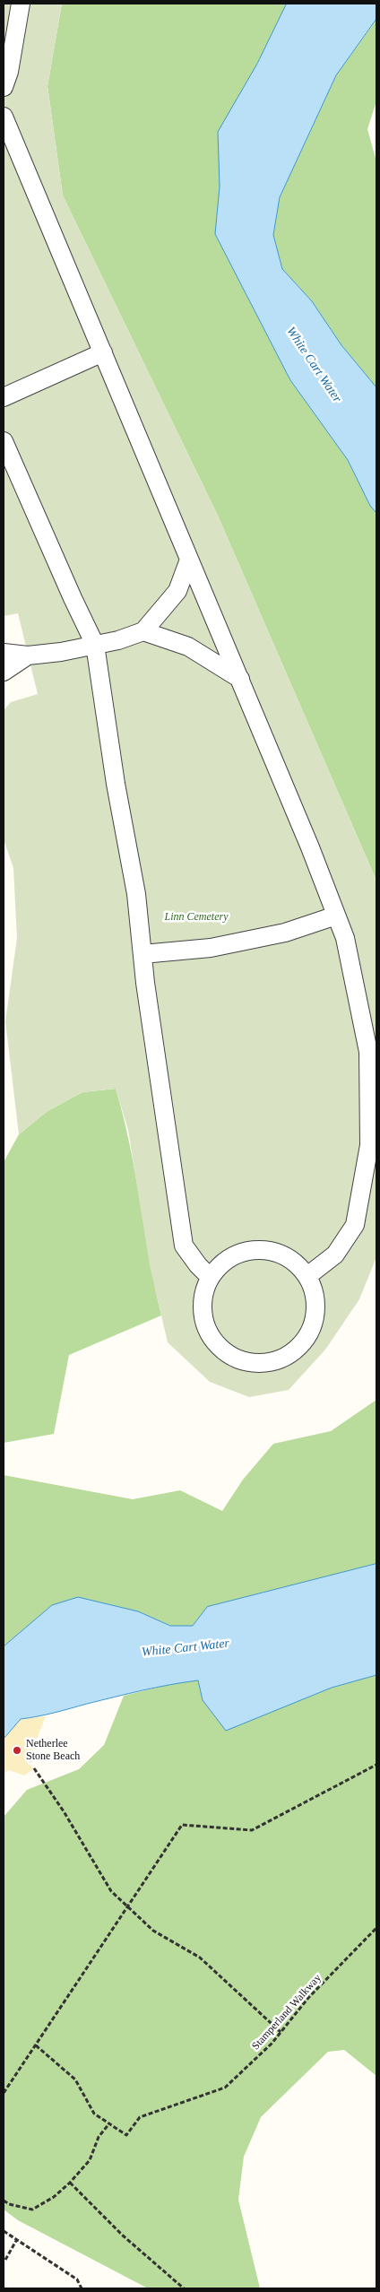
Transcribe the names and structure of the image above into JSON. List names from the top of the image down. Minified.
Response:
{"streets":{"path":["Stamperland Walkway"]},"water":["White Cart Water"],"parks":["Linn Cemetery"],"places":["Netherlee Stone Beach"]}
